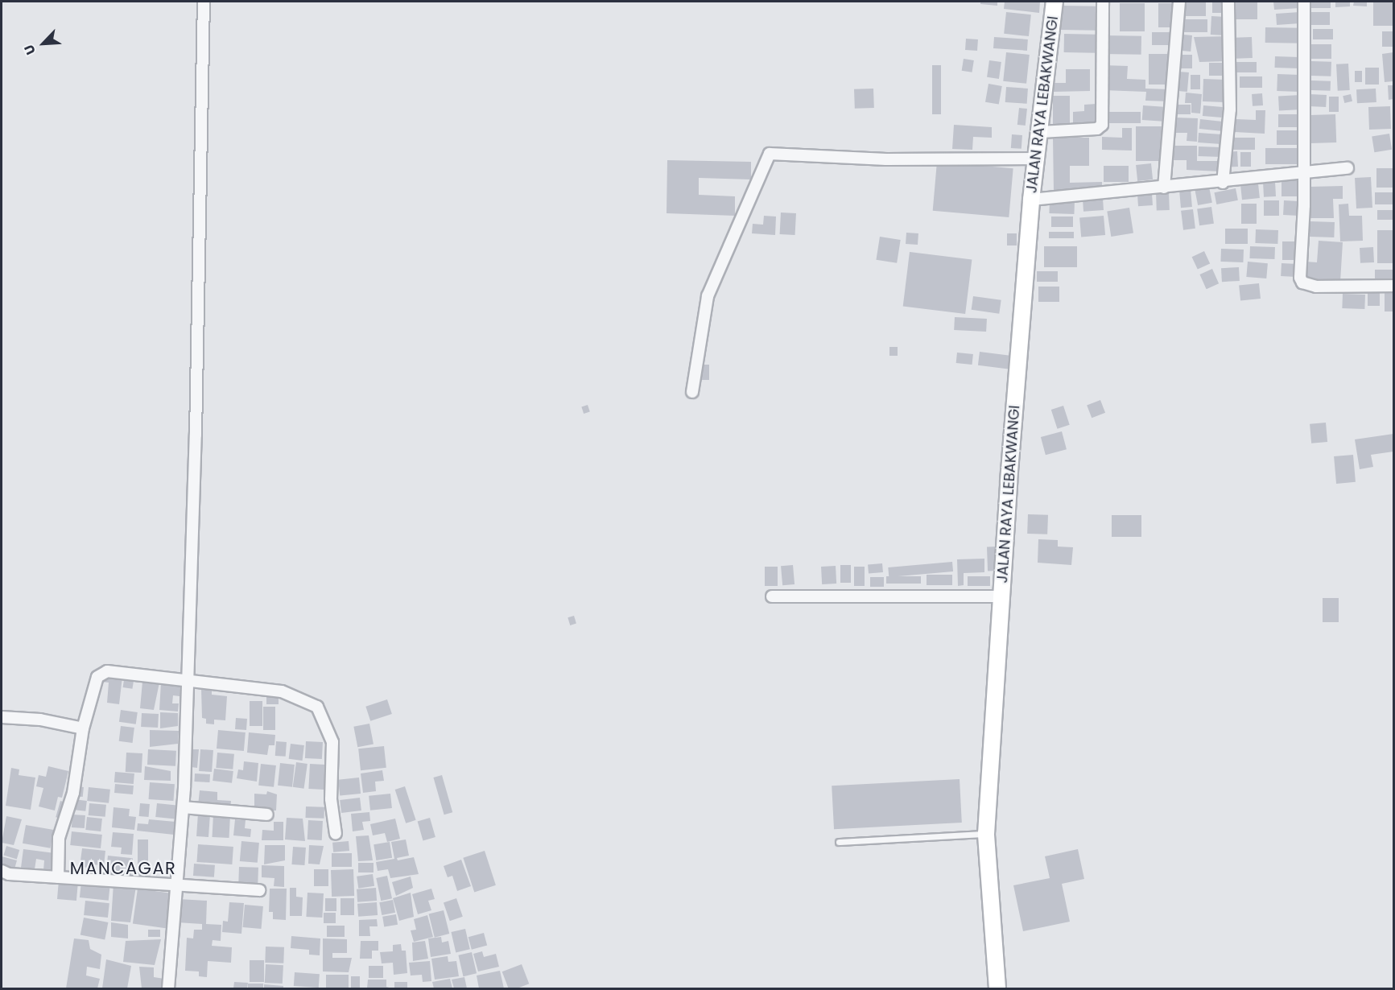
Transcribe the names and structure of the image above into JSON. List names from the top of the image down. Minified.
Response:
{"streets":{"main road":["JALAN RAYA LEBAKWANGI"]},"districts":["MANCAGAR"],"north":"bottom left"}
